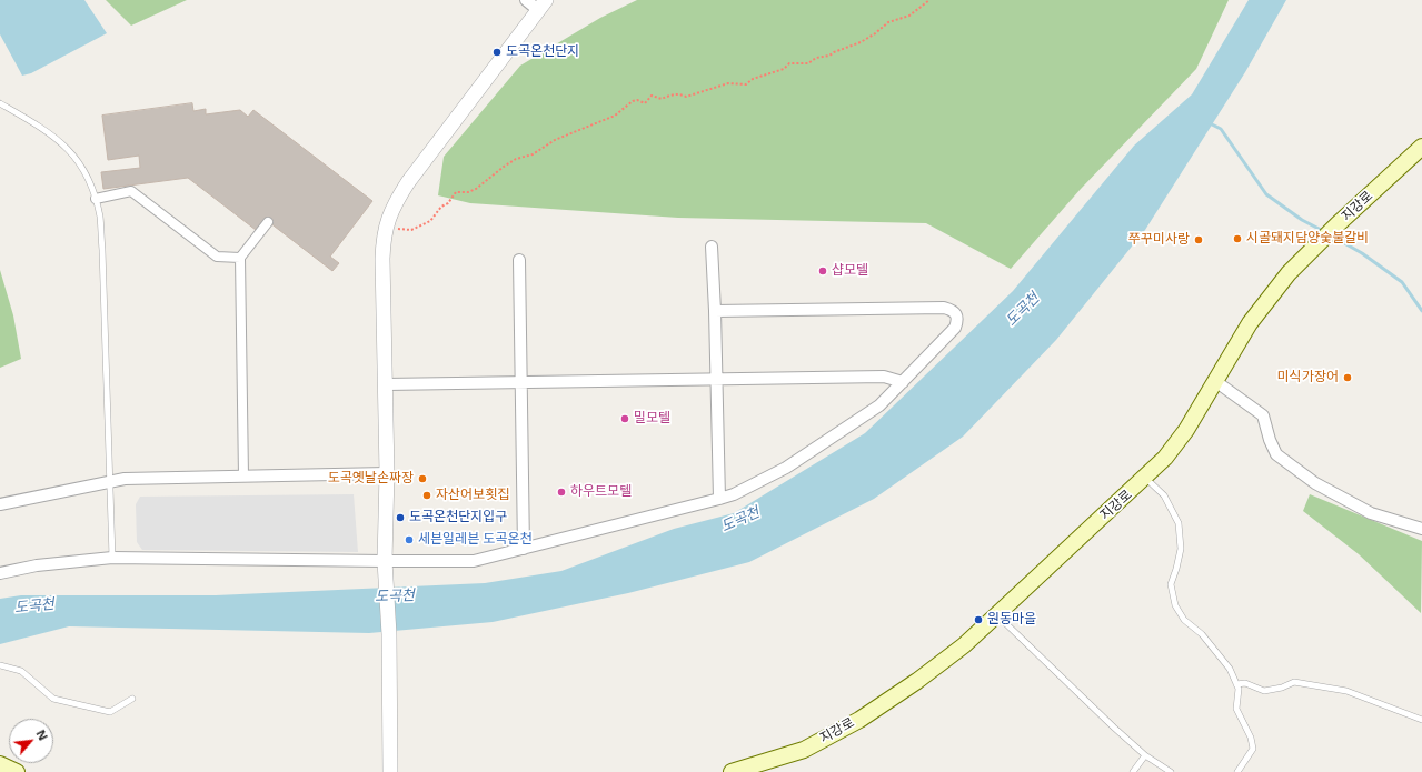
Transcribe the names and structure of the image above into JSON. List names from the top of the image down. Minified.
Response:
{"streets":{"main road":["지강로"]},"water":["도곡천"],"places":["도곡온천단지","시골돼지담양숯불갈비","쭈꾸미사랑","샵모텔","미식가장어","밀모텔","도곡옛날손짜장","하우트모텔","자산어보횟집","도곡온천단지입구","세븐일레븐 도곡온천","원동마을"],"north":"top right"}
